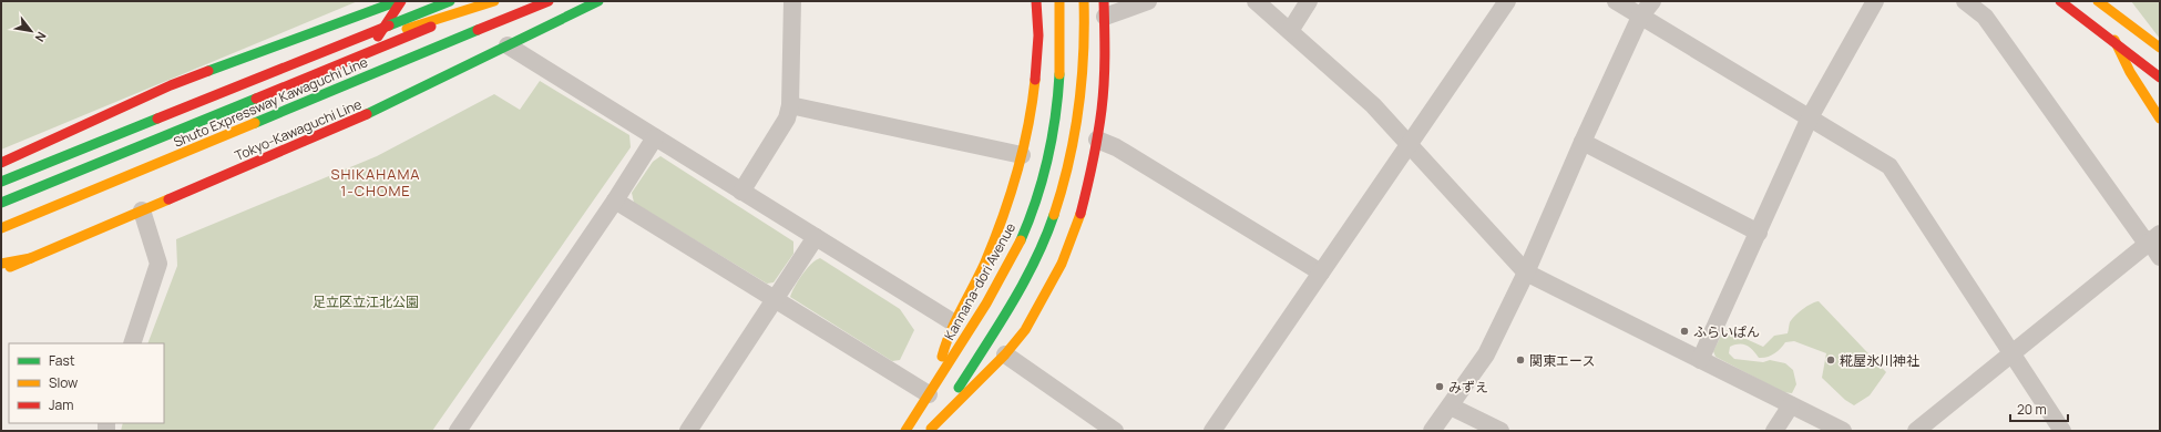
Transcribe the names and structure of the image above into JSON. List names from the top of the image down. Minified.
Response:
{"streets":{"main road":["Shuto Expressway Kawaguchi Line","Tokyo-Kawaguchi Line","Kannana-dori Avenue"]},"districts":["SHIKAHAMA 1-CHOME"],"parks":["足立区立江北公園"],"places":["ふらいぱん","関東エース","糀屋氷川神社","みずえ"],"legend":["Fast","Slow","Jam"],"scale_bar":"20 m","north":"bottom right"}
